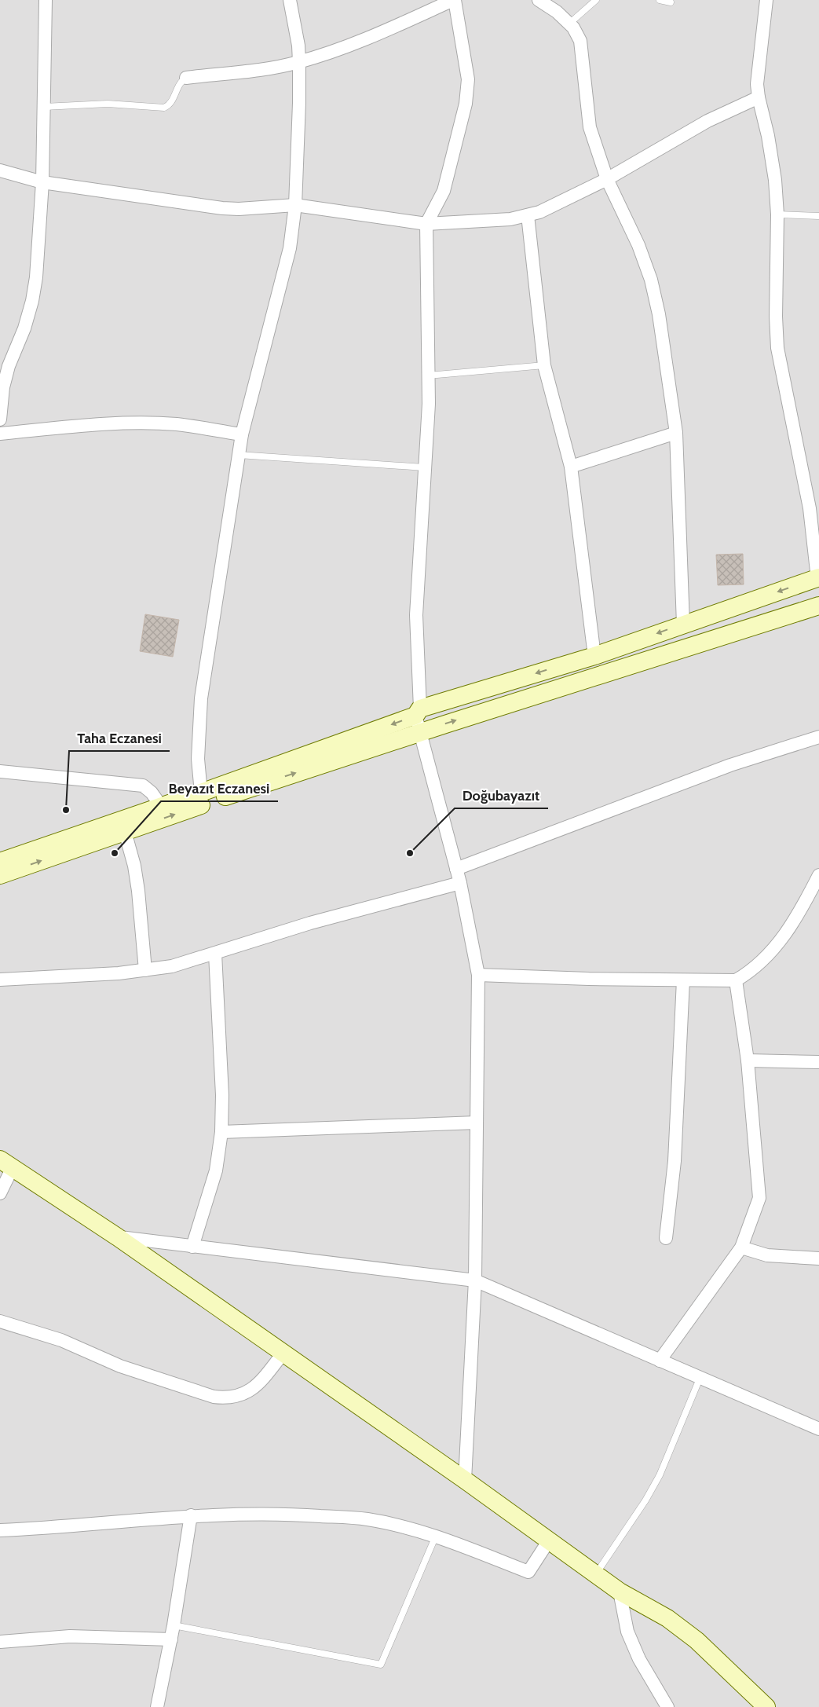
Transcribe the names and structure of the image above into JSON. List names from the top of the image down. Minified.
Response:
{"places":["Taha Eczanesi","Beyazıt Eczanesi","Doğubayazıt"]}
